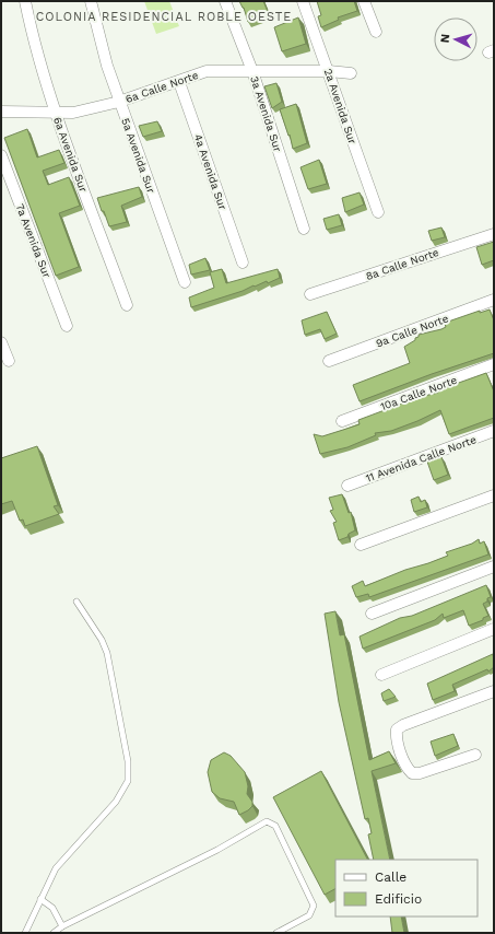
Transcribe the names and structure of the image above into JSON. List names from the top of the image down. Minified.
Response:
{"streets":{"street":["6a Calle Norte","2a Avenida Sur","3a Avenida Sur","6a Avenida Sur","5a Avenida Sur","4a Avenida Sur","7a Avenida Sur","8a Calle Norte","9a Calle Norte","10a Calle Norte","11 Avenida Calle Norte"]},"crossings":[["6a Calle Norte","2a Avenida Sur"],["6a Calle Norte","3a Avenida Sur"],["6a Calle Norte","6a Avenida Sur"],["6a Calle Norte","5a Avenida Sur"],["6a Calle Norte","4a Avenida Sur"]],"districts":["COLONIA RESIDENCIAL ROBLE OESTE"],"legend":["Calle","Edificio"],"north":"left"}
